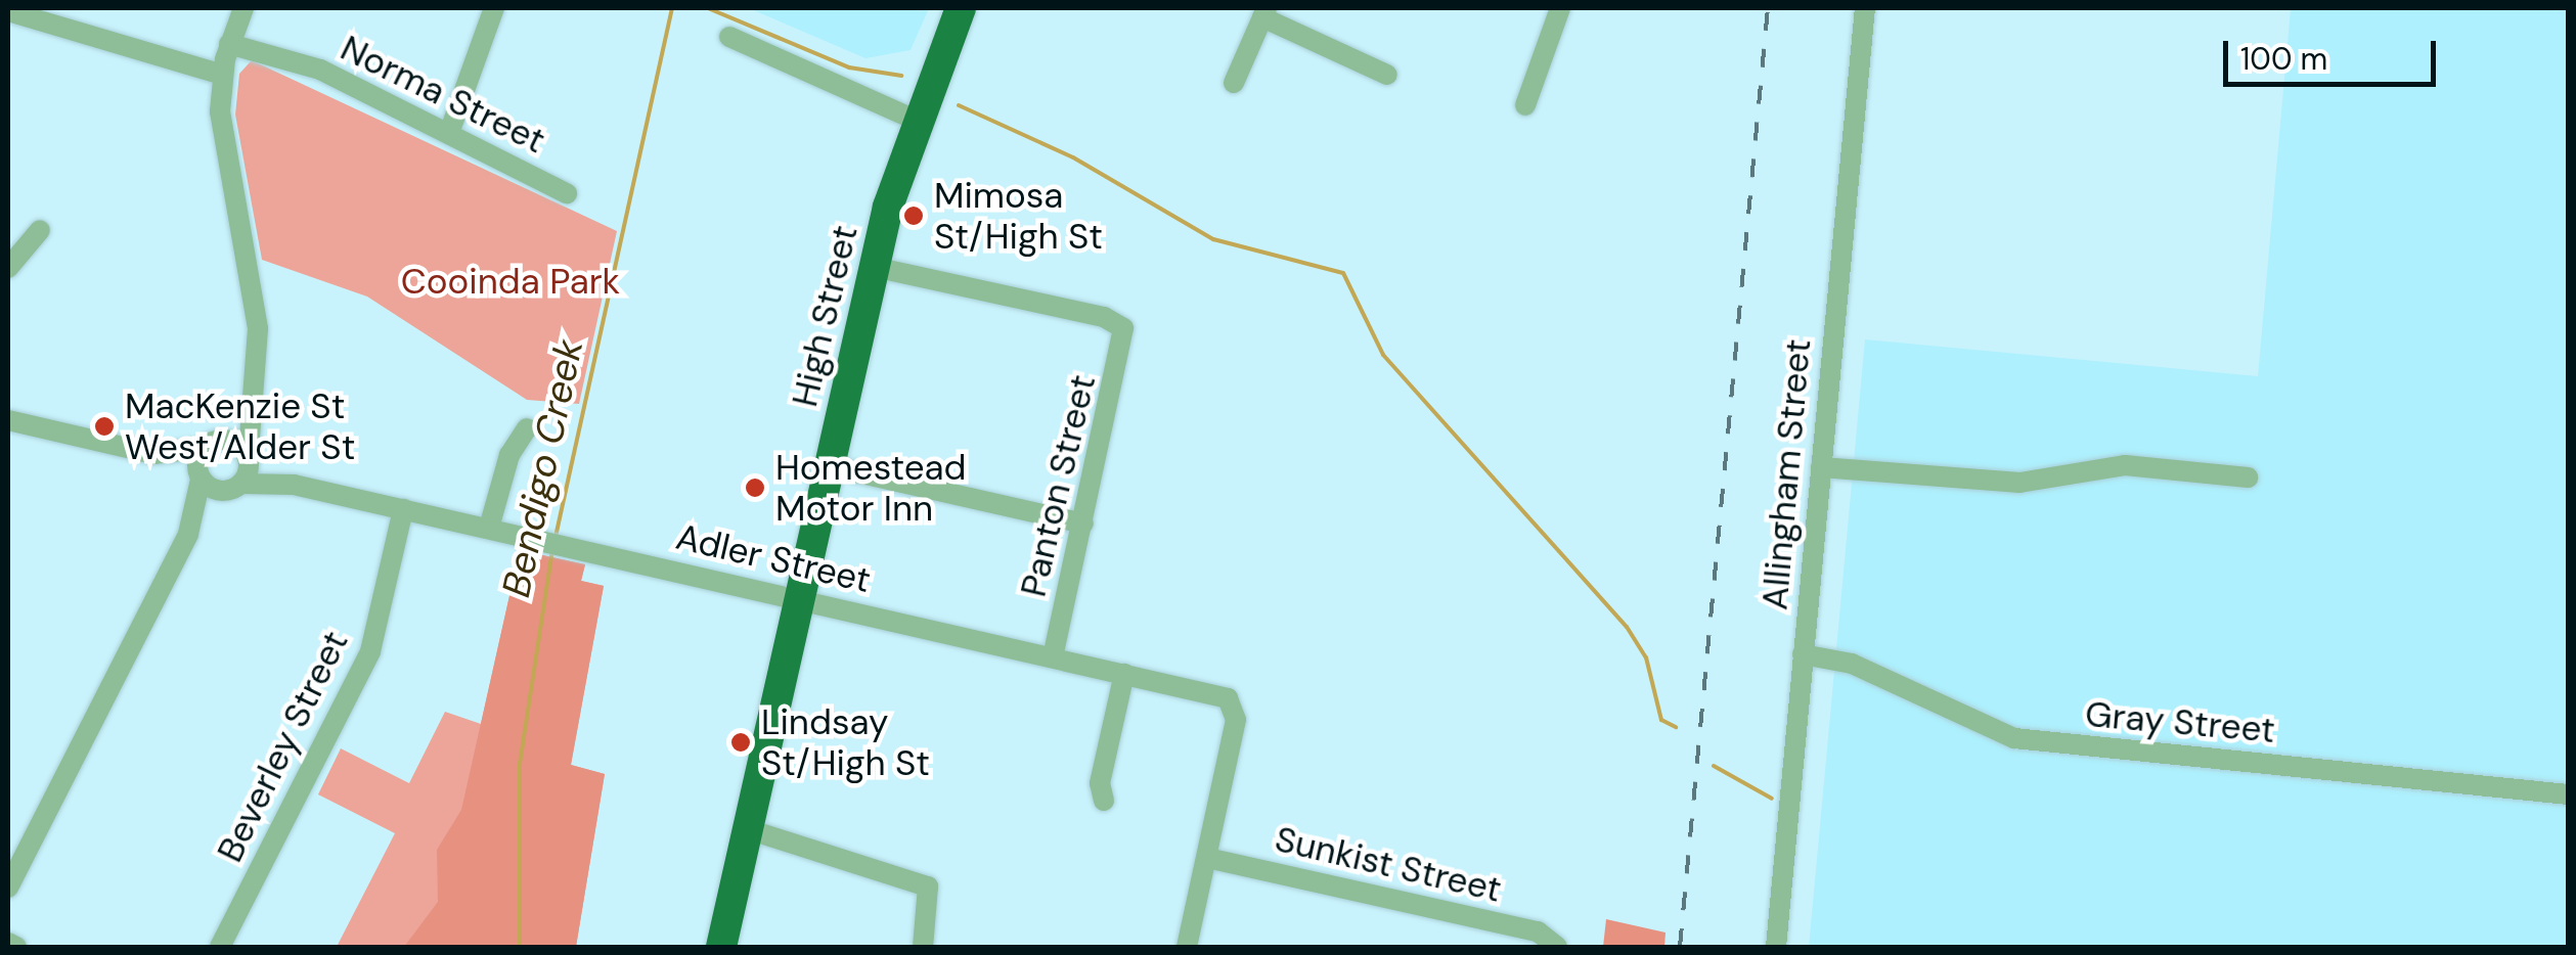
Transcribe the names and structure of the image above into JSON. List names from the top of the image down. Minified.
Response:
{"streets":{"highway":["High Street"],"street":["Norma Street","Allingham Street","Panton Street","Adler Street","Gray Street","Beverley Street","Sunkist Street"]},"crossings":[["High Street","Panton Street"],["High Street","Adler Street"],["Allingham Street","Gray Street"],["Panton Street","Adler Street"],["Adler Street","Beverley Street"],["Adler Street","Sunkist Street"]],"water":["Bendigo Creek"],"parks":["Cooinda Park"],"places":["Mimosa St/High St","MacKenzie St West/Alder St","Homestead Motor Inn","Lindsay St/High St"],"scale_bar":"100 m"}
